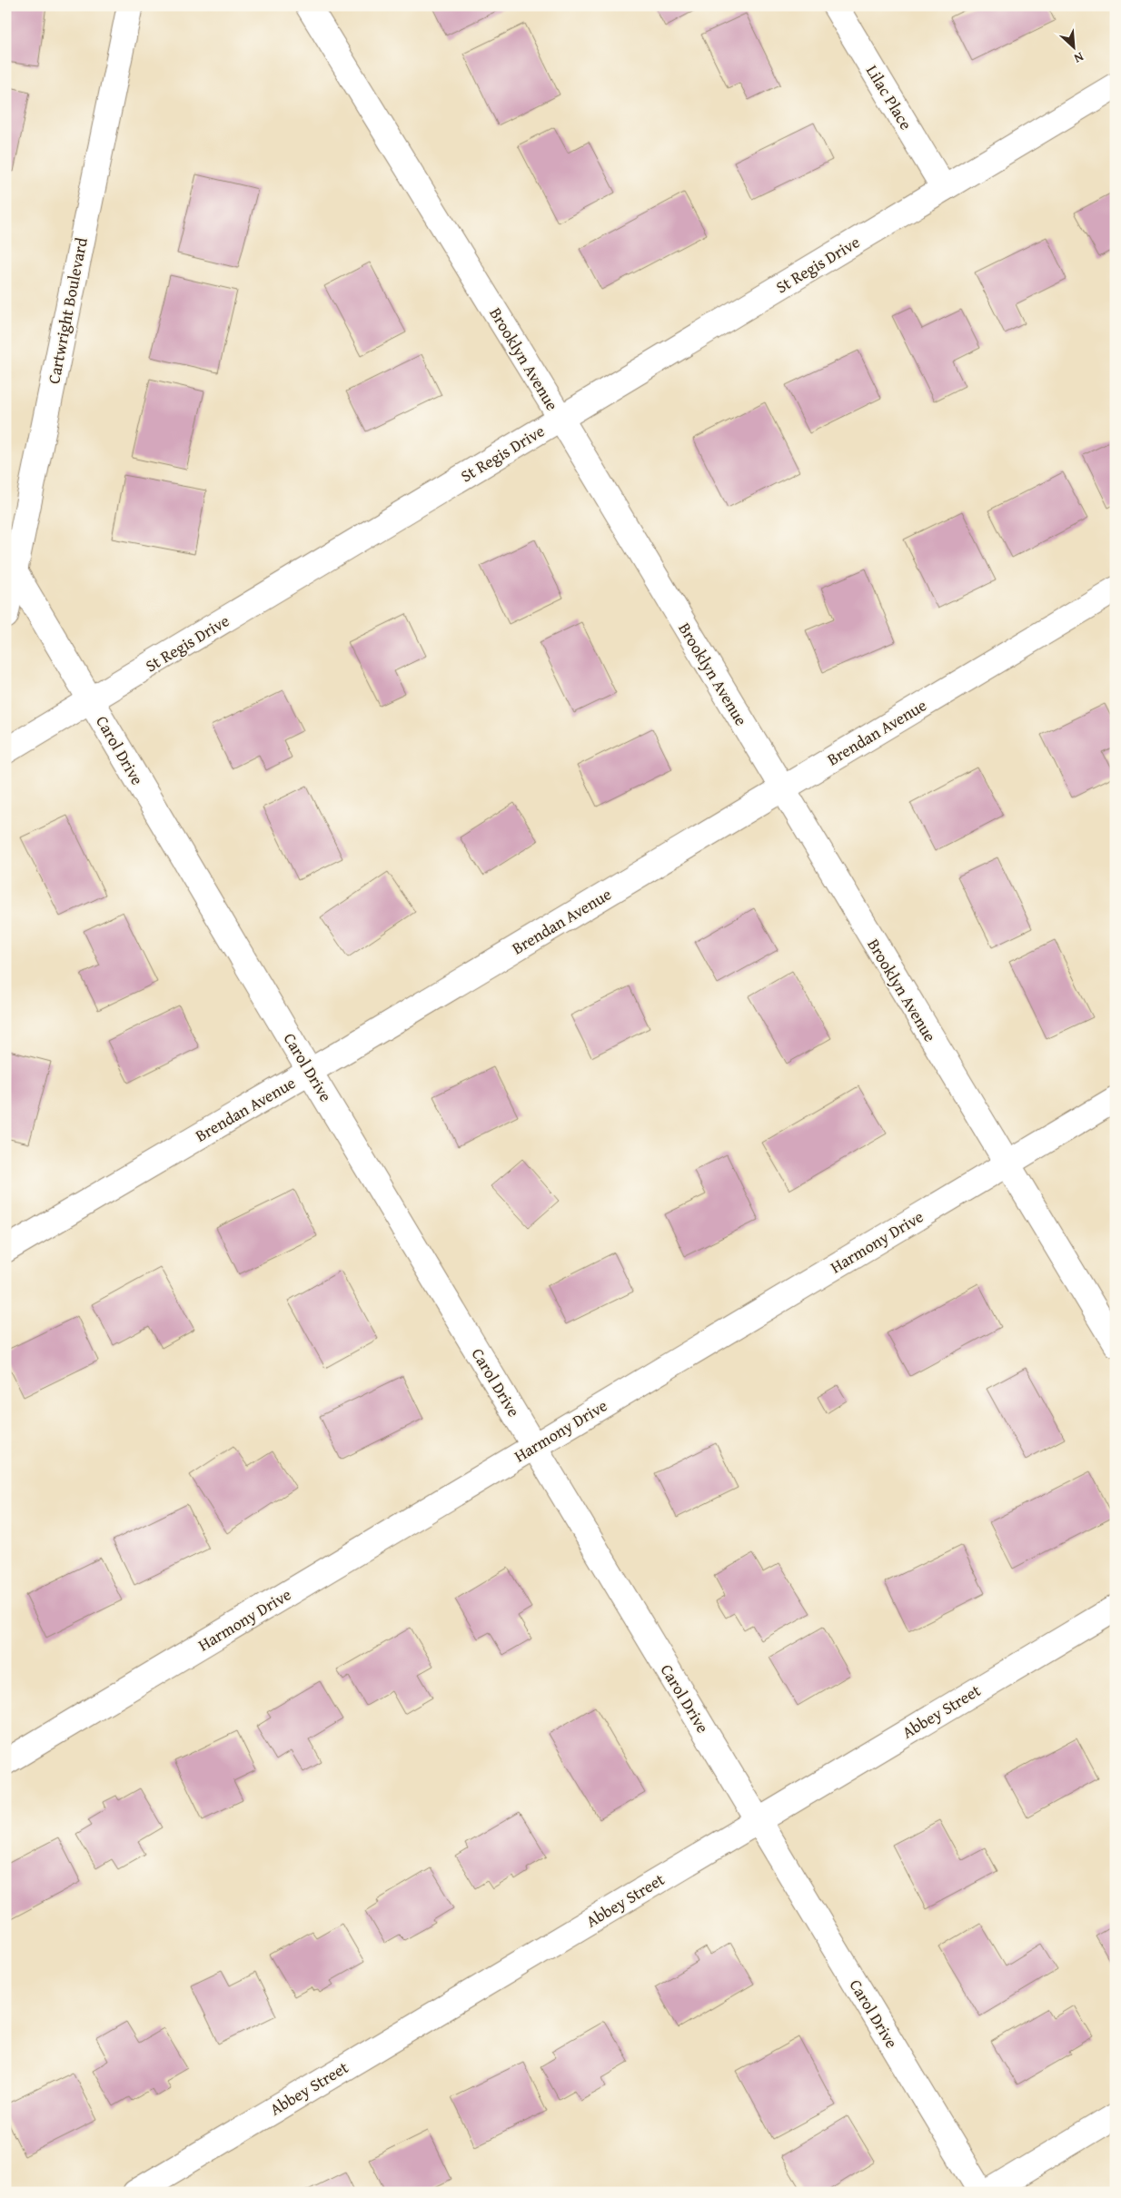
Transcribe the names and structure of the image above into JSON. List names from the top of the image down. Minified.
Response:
{"streets":{"street":["Lilac Place","St Regis Drive","Cartwright Boulevard","Brooklyn Avenue","Brendan Avenue","Carol Drive","Harmony Drive","Abbey Street"]},"crossings":[["Lilac Place","St Regis Drive"],["St Regis Drive","Brooklyn Avenue"],["St Regis Drive","Carol Drive"],["Cartwright Boulevard","Carol Drive"],["Brooklyn Avenue","Brendan Avenue"],["Brooklyn Avenue","Harmony Drive"],["Brendan Avenue","Carol Drive"],["Carol Drive","Harmony Drive"],["Carol Drive","Abbey Street"]],"north":"bottom right"}
